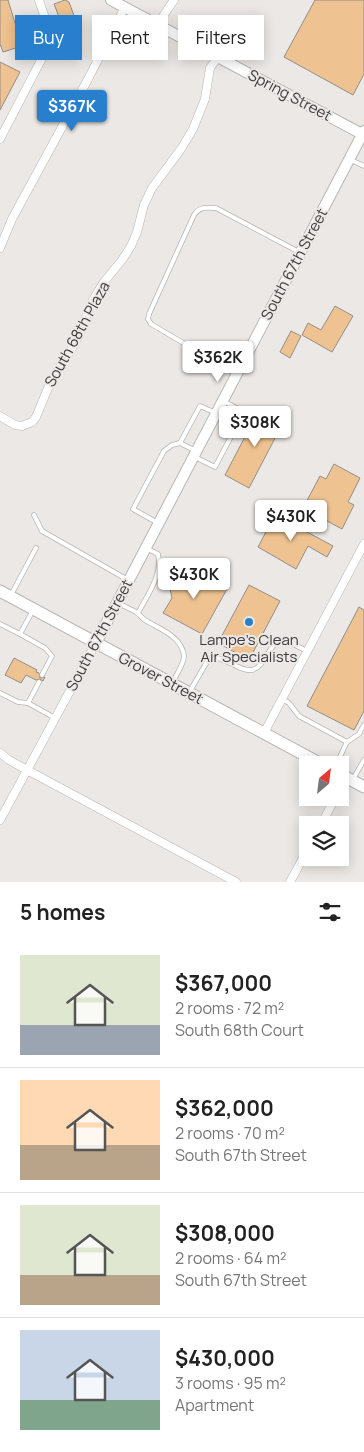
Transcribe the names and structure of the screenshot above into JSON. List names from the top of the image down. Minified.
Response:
{"streets":{"main road":["Grover Street"],"street":["Spring Street","South 67th Street","South 68th Plaza"]},"crossings":[["Spring Street","South 67th Street"],["South 67th Street","Grover Street"]],"places":["Lampe's Clean Air Specialists"],"north":"top right","page":{"chip":["Buy","Rent","Filters"],"price":["$367K","$362K","$308K","$430K","$430K"],"heading":"5 homes","list":[{"name":"$367,000","note":"2 rooms · 72 m² · South 68th Court"},{"name":"$362,000","note":"2 rooms · 70 m² · South 67th Street"},{"name":"$308,000","note":"2 rooms · 64 m² · South 67th Street"},{"name":"$430,000","note":"3 rooms · 95 m² · Apartment"}]}}
